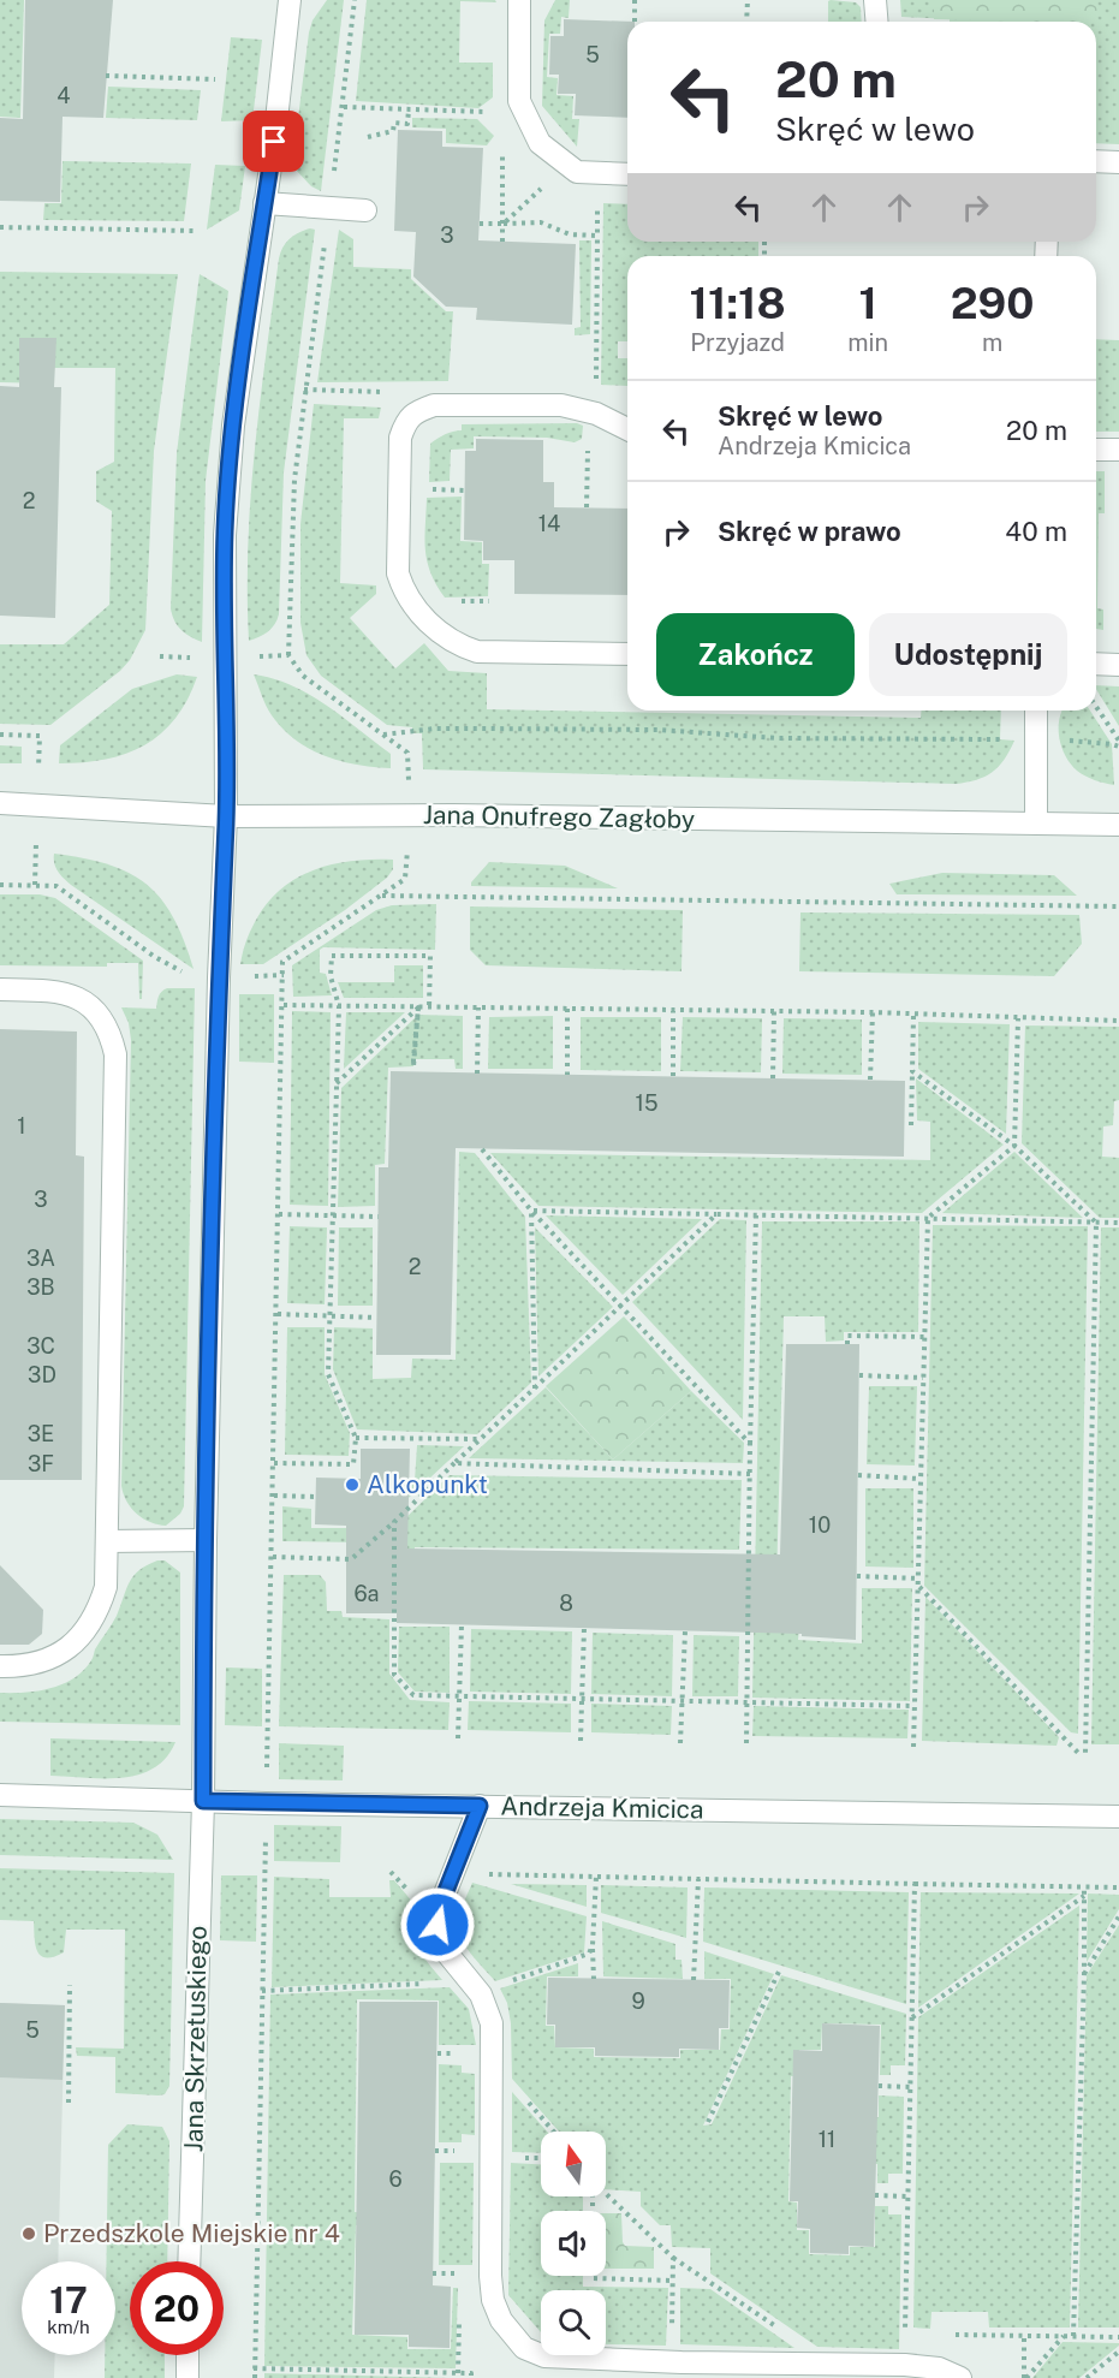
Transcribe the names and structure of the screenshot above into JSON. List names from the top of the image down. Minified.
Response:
{"streets":{"street":["Jana Onufrego Zagłoby","Andrzeja Kmicica","Jana Skrzetuskiego"]},"crossings":[["Jana Onufrego Zagłoby","Jana Skrzetuskiego"],["Andrzeja Kmicica","Jana Skrzetuskiego"]],"places":["Alkopunkt","Przedszkole Miejskie nr 4"],"house_numbers":["5","4","3","2","14","15","1","3","3A","2","3B","3C","3D","3E","3F","10","6a","8","9","5","11","6"],"north":"top","page":{"turn":["20 m","Skręć w lewo"],"eta":["11:18","Przyjazd","1","min","290","m"],"list":[{"name":"Skręć w lewo","note":"Andrzeja Kmicica","value":"20 m"},{"name":"Skręć w prawo","value":"40 m"}],"buttons":["Zakończ","Udostępnij"],"speed":"17 km/h","limit":"20"}}
